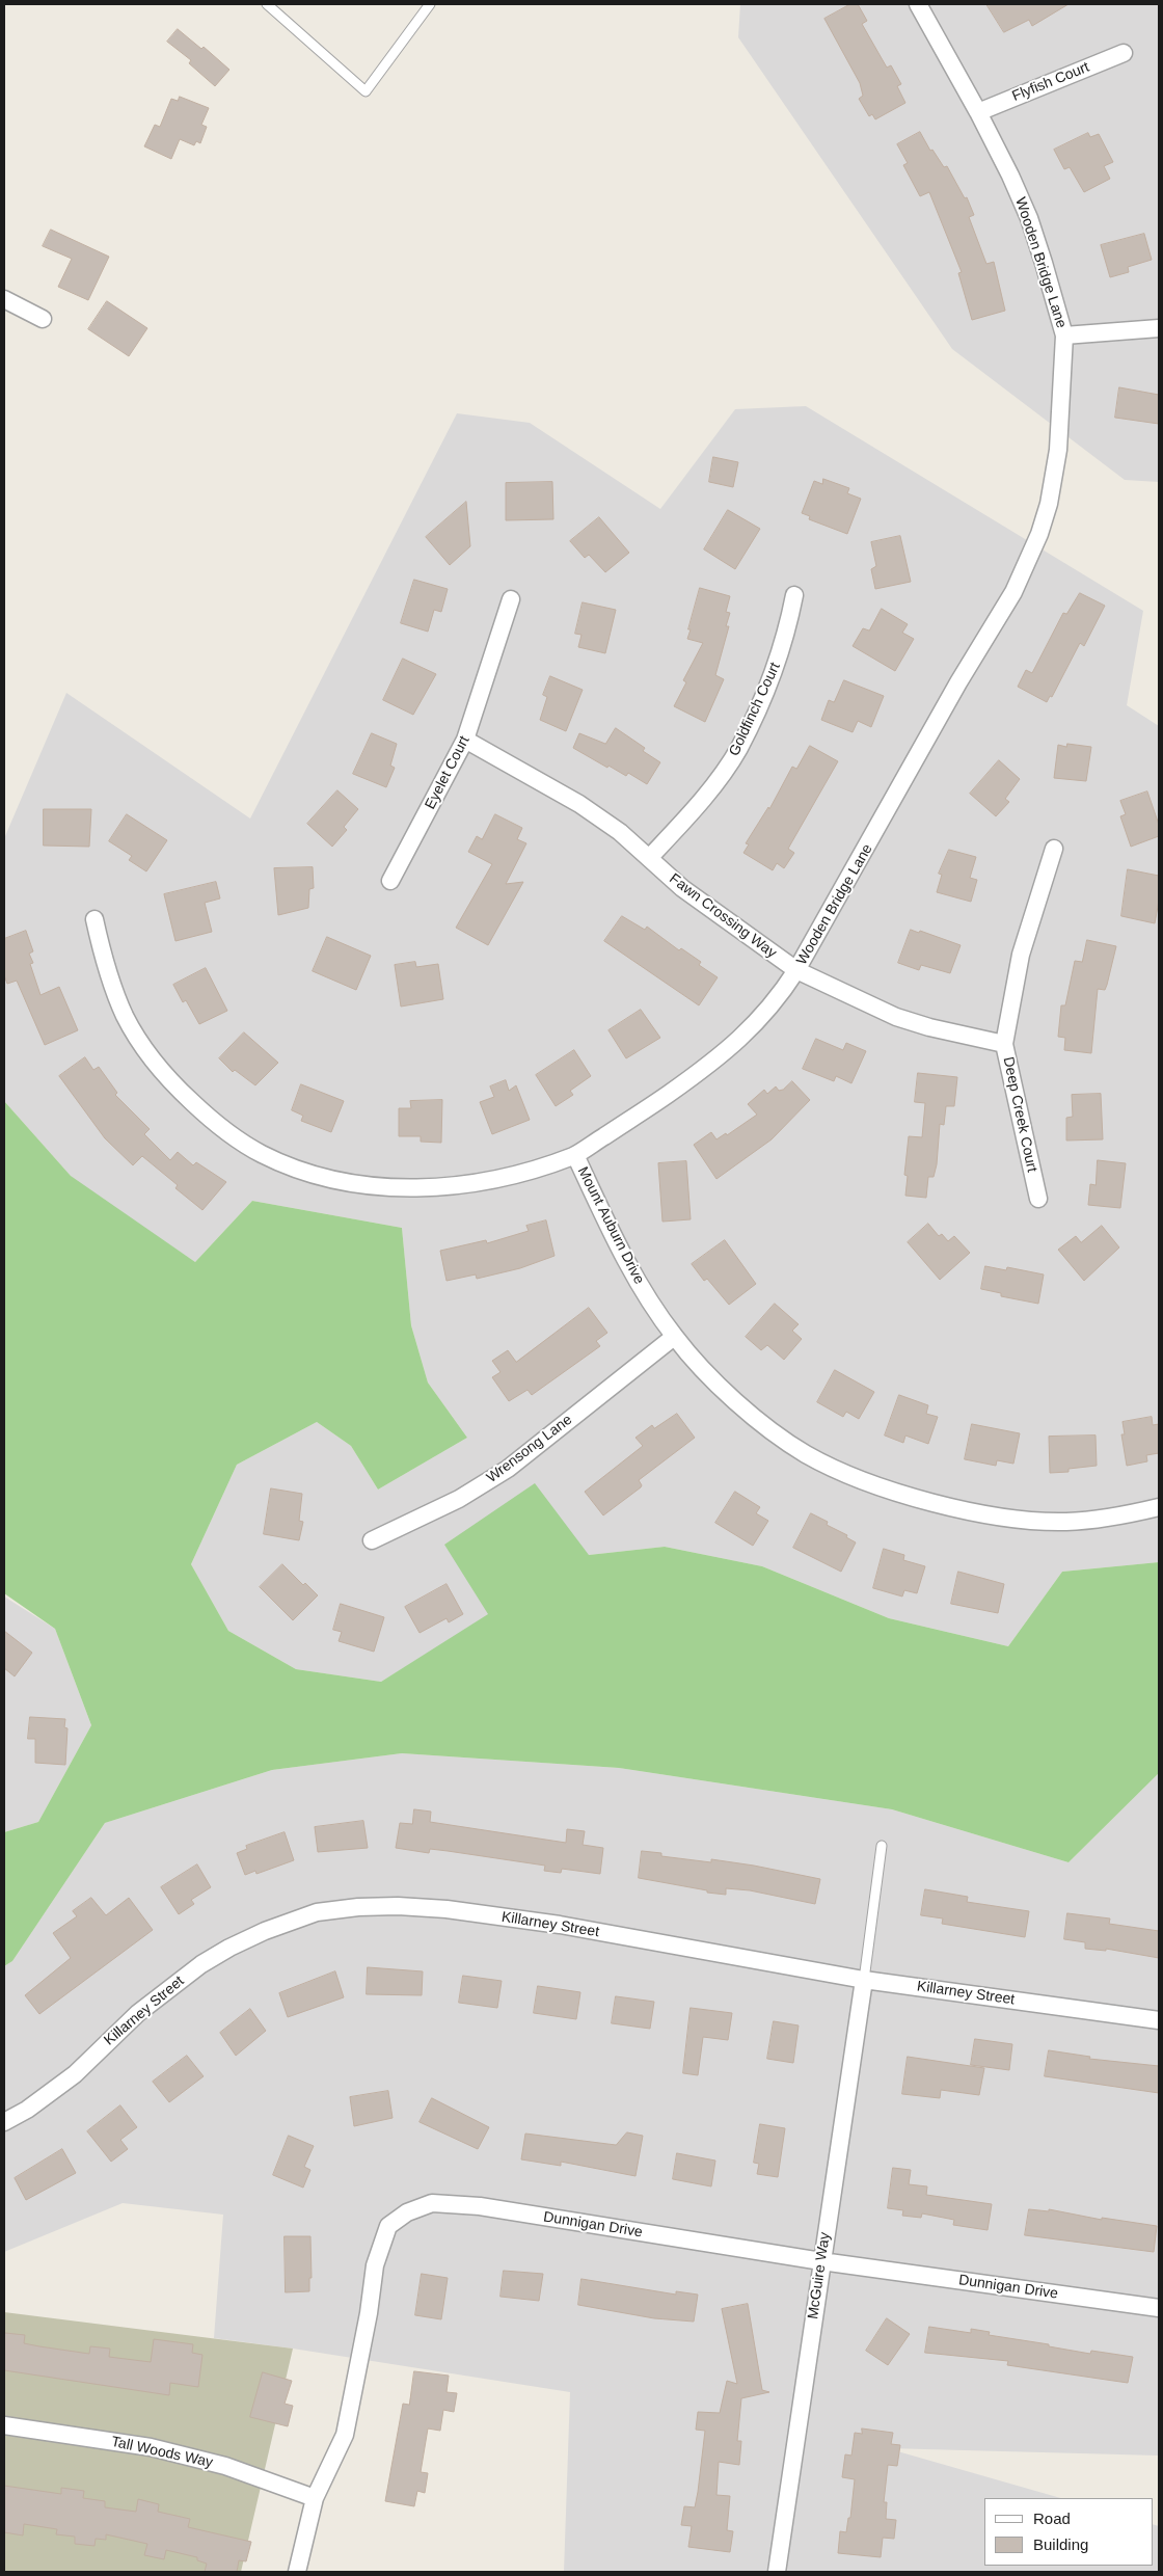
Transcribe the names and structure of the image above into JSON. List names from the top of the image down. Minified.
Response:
{"streets":{"street":["Flyfish Court","Wooden Bridge Lane","Goldfinch Court","Eyelet Court","Fawn Crossing Way","Deep Creek Court","Mount Auburn Drive","Wrensong Lane","Killarney Street","Dunnigan Drive","McGuire Way","Tall Woods Way"]},"crossings":[["Flyfish Court","Wooden Bridge Lane"],["Wooden Bridge Lane","Fawn Crossing Way"],["Wooden Bridge Lane","Mount Auburn Drive"],["Goldfinch Court","Fawn Crossing Way"],["Eyelet Court","Fawn Crossing Way"],["Fawn Crossing Way","Deep Creek Court"],["Mount Auburn Drive","Wrensong Lane"],["Killarney Street","McGuire Way"],["Dunnigan Drive","McGuire Way"],["Dunnigan Drive","Tall Woods Way"]],"legend":["Road","Building"]}
